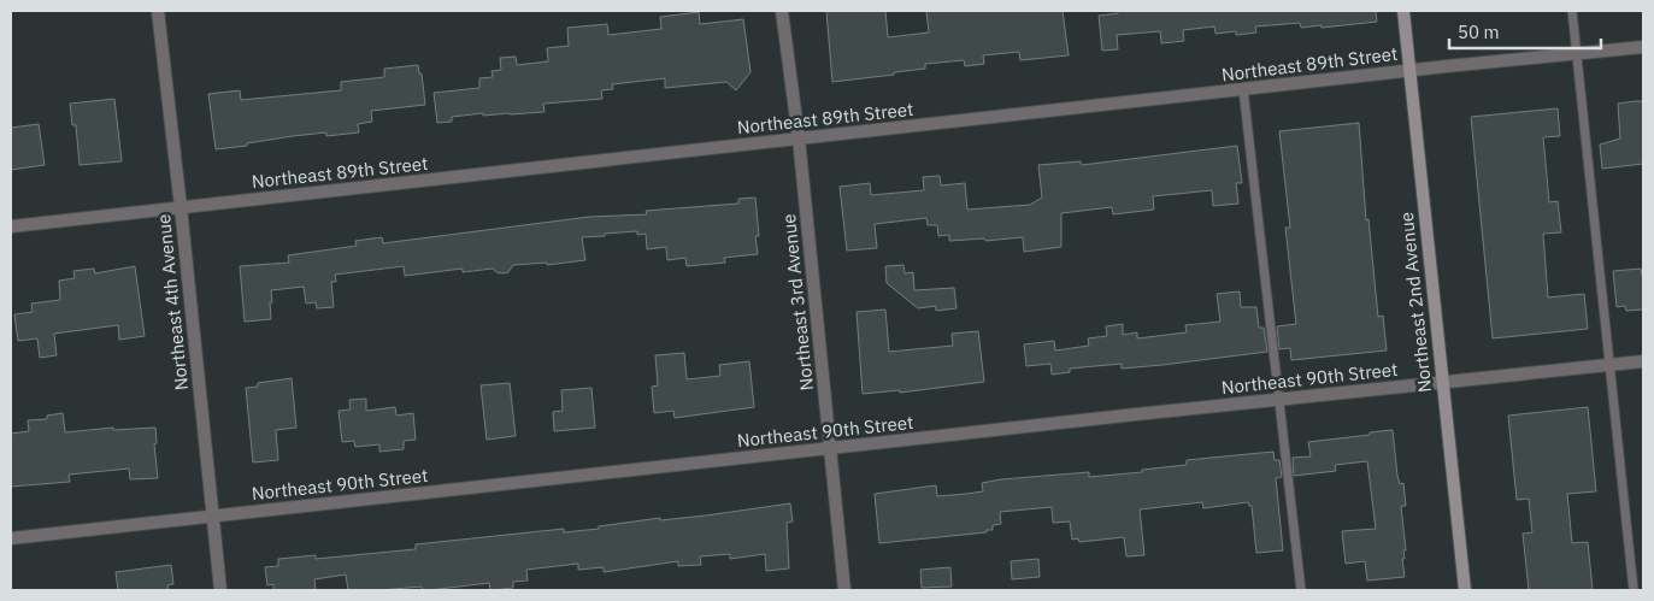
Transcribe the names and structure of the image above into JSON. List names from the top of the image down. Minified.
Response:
{"streets":{"main road":["Northeast 2nd Avenue"],"street":["Northeast 89th Street","Northeast 4th Avenue","Northeast 3rd Avenue","Northeast 90th Street"]},"crossings":[["Northeast 89th Street","Northeast 4th Avenue"],["Northeast 89th Street","Northeast 3rd Avenue"],["Northeast 89th Street","Northeast 2nd Avenue"],["Northeast 4th Avenue","Northeast 90th Street"],["Northeast 3rd Avenue","Northeast 90th Street"],["Northeast 2nd Avenue","Northeast 90th Street"]],"scale_bar":"50 m"}
